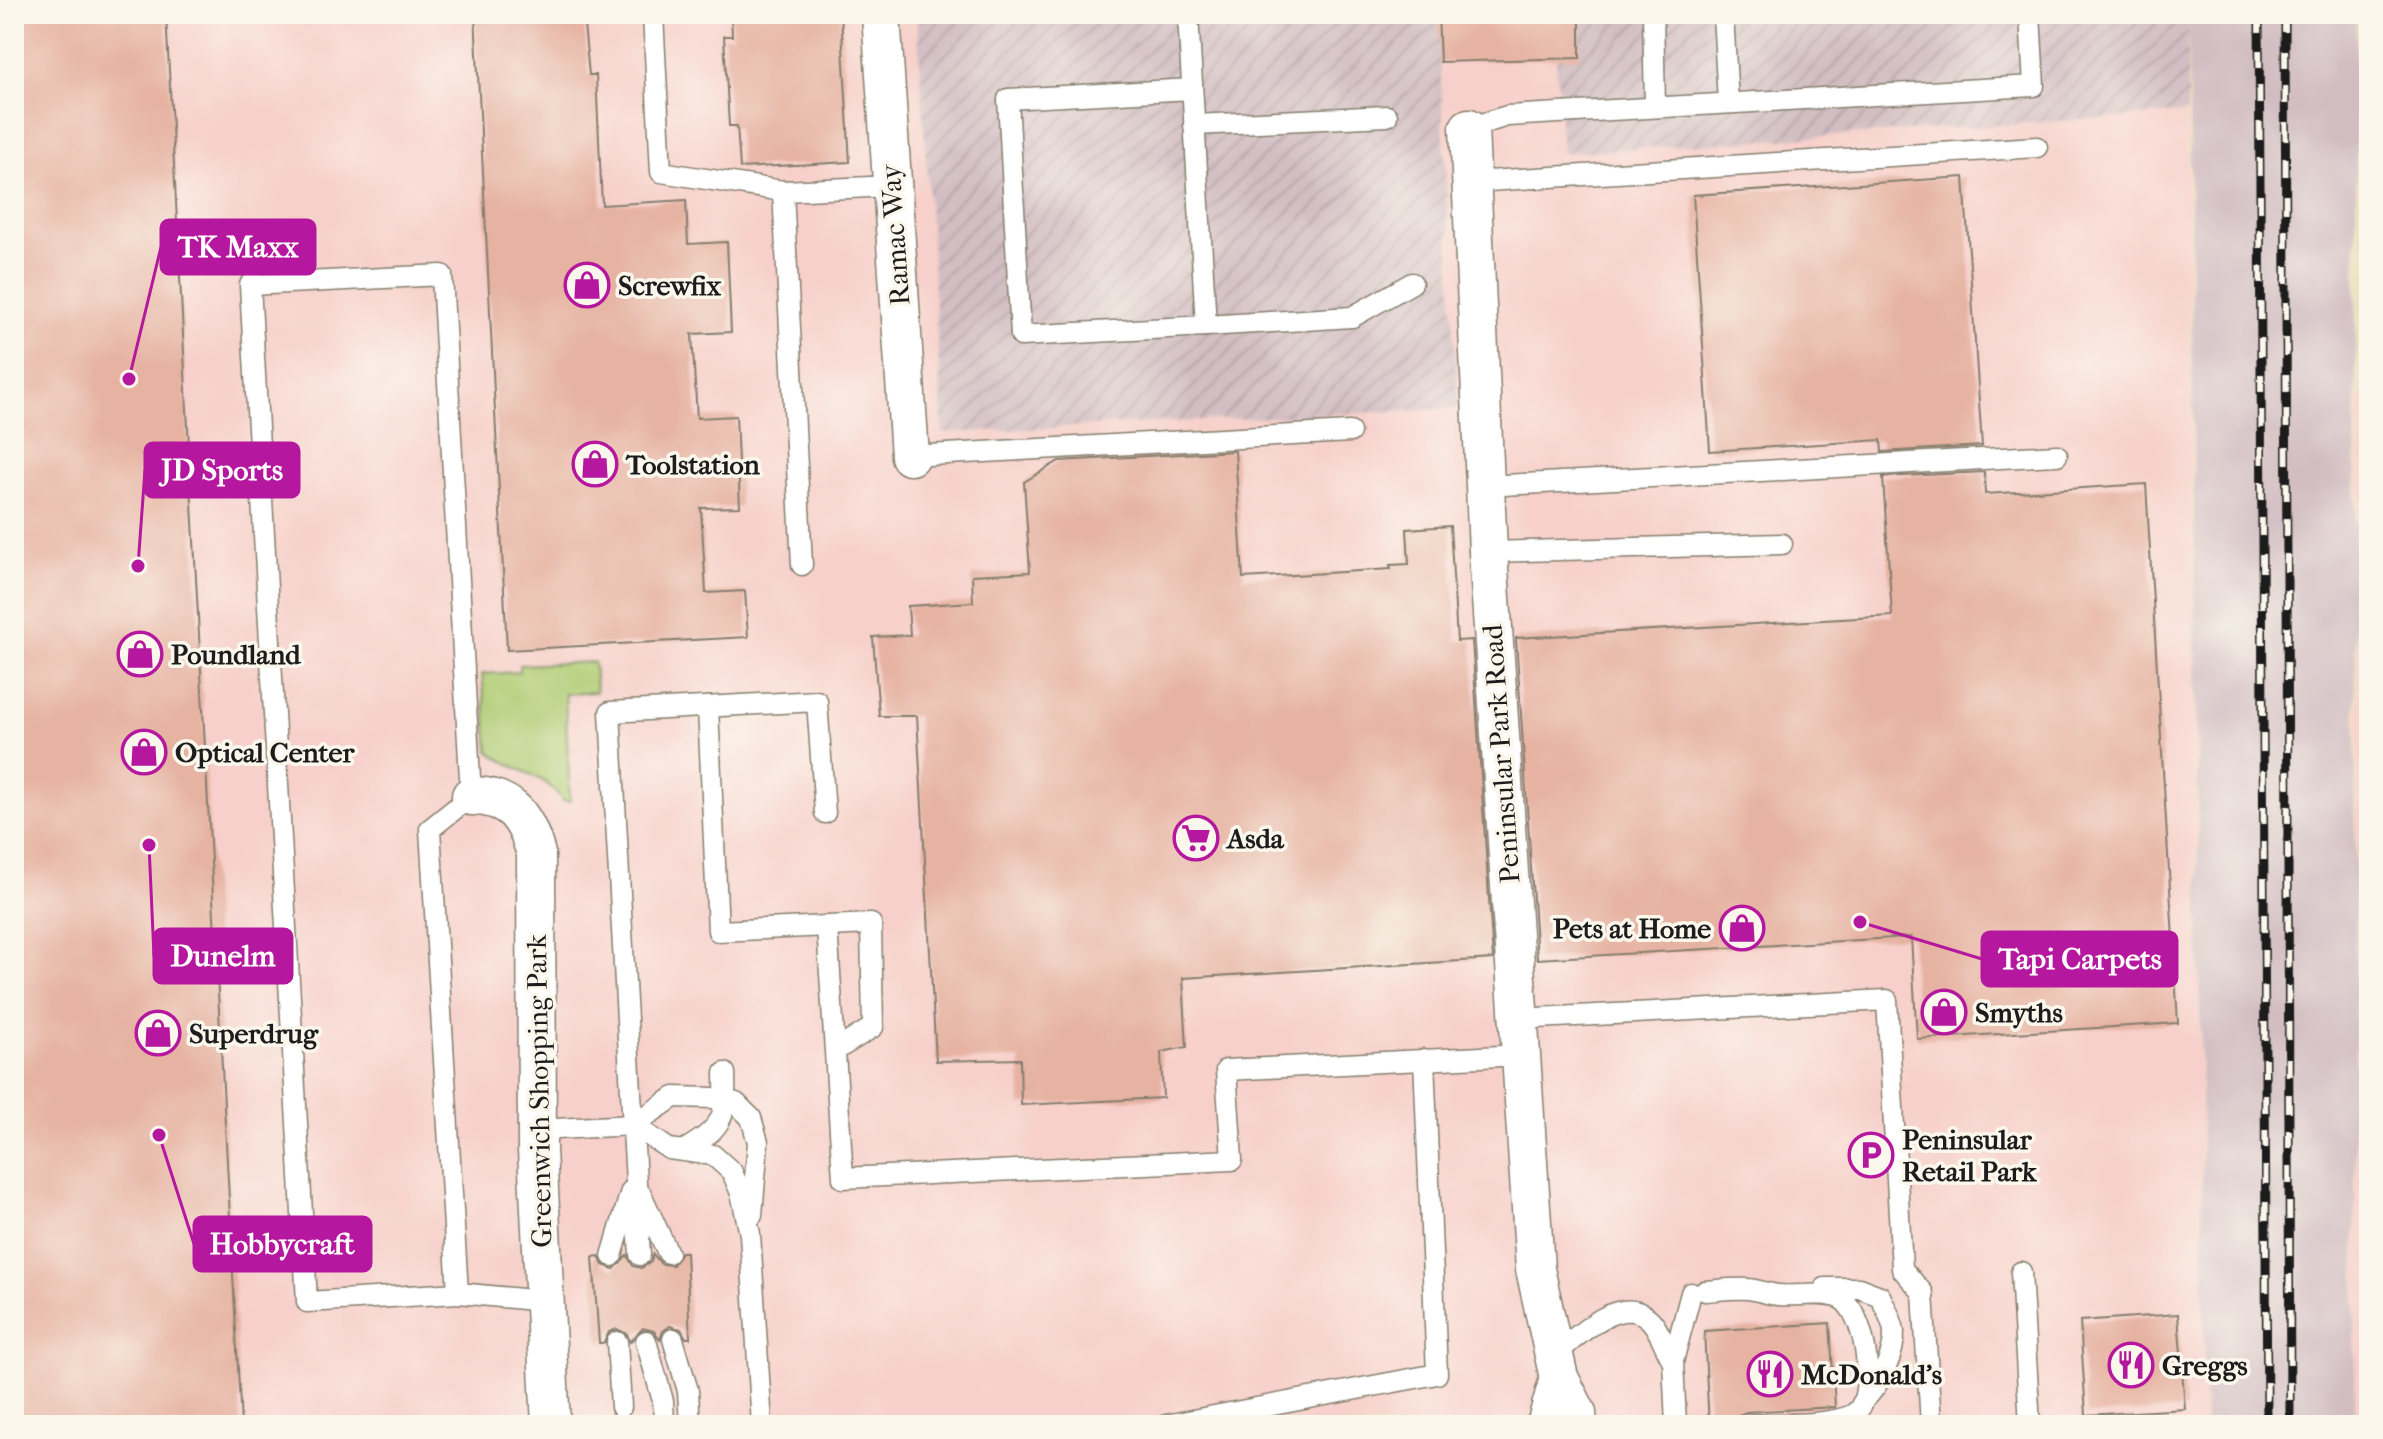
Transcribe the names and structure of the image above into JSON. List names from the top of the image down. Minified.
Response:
{"streets":{"street":["Ramac Way","Peninsular Park Road","Greenwich Shopping Park"]},"places":{"shop":["Screwfix","Toolstation","Poundland","Optical Center","Pets at Home","Smyths","Superdrug"],"other":["TK Maxx","JD Sports","Dunelm","Tapi Carpets","Hobbycraft"],"supermarket":["Asda"],"parking":["Peninsular Retail Park"],"restaurant":["Greggs","McDonald's"]}}
